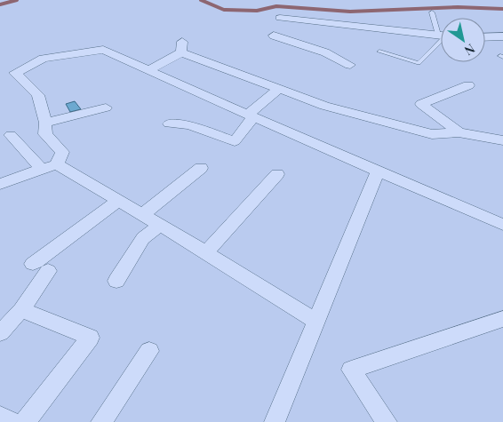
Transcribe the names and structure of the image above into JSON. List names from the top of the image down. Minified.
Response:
{"north":"bottom right"}
